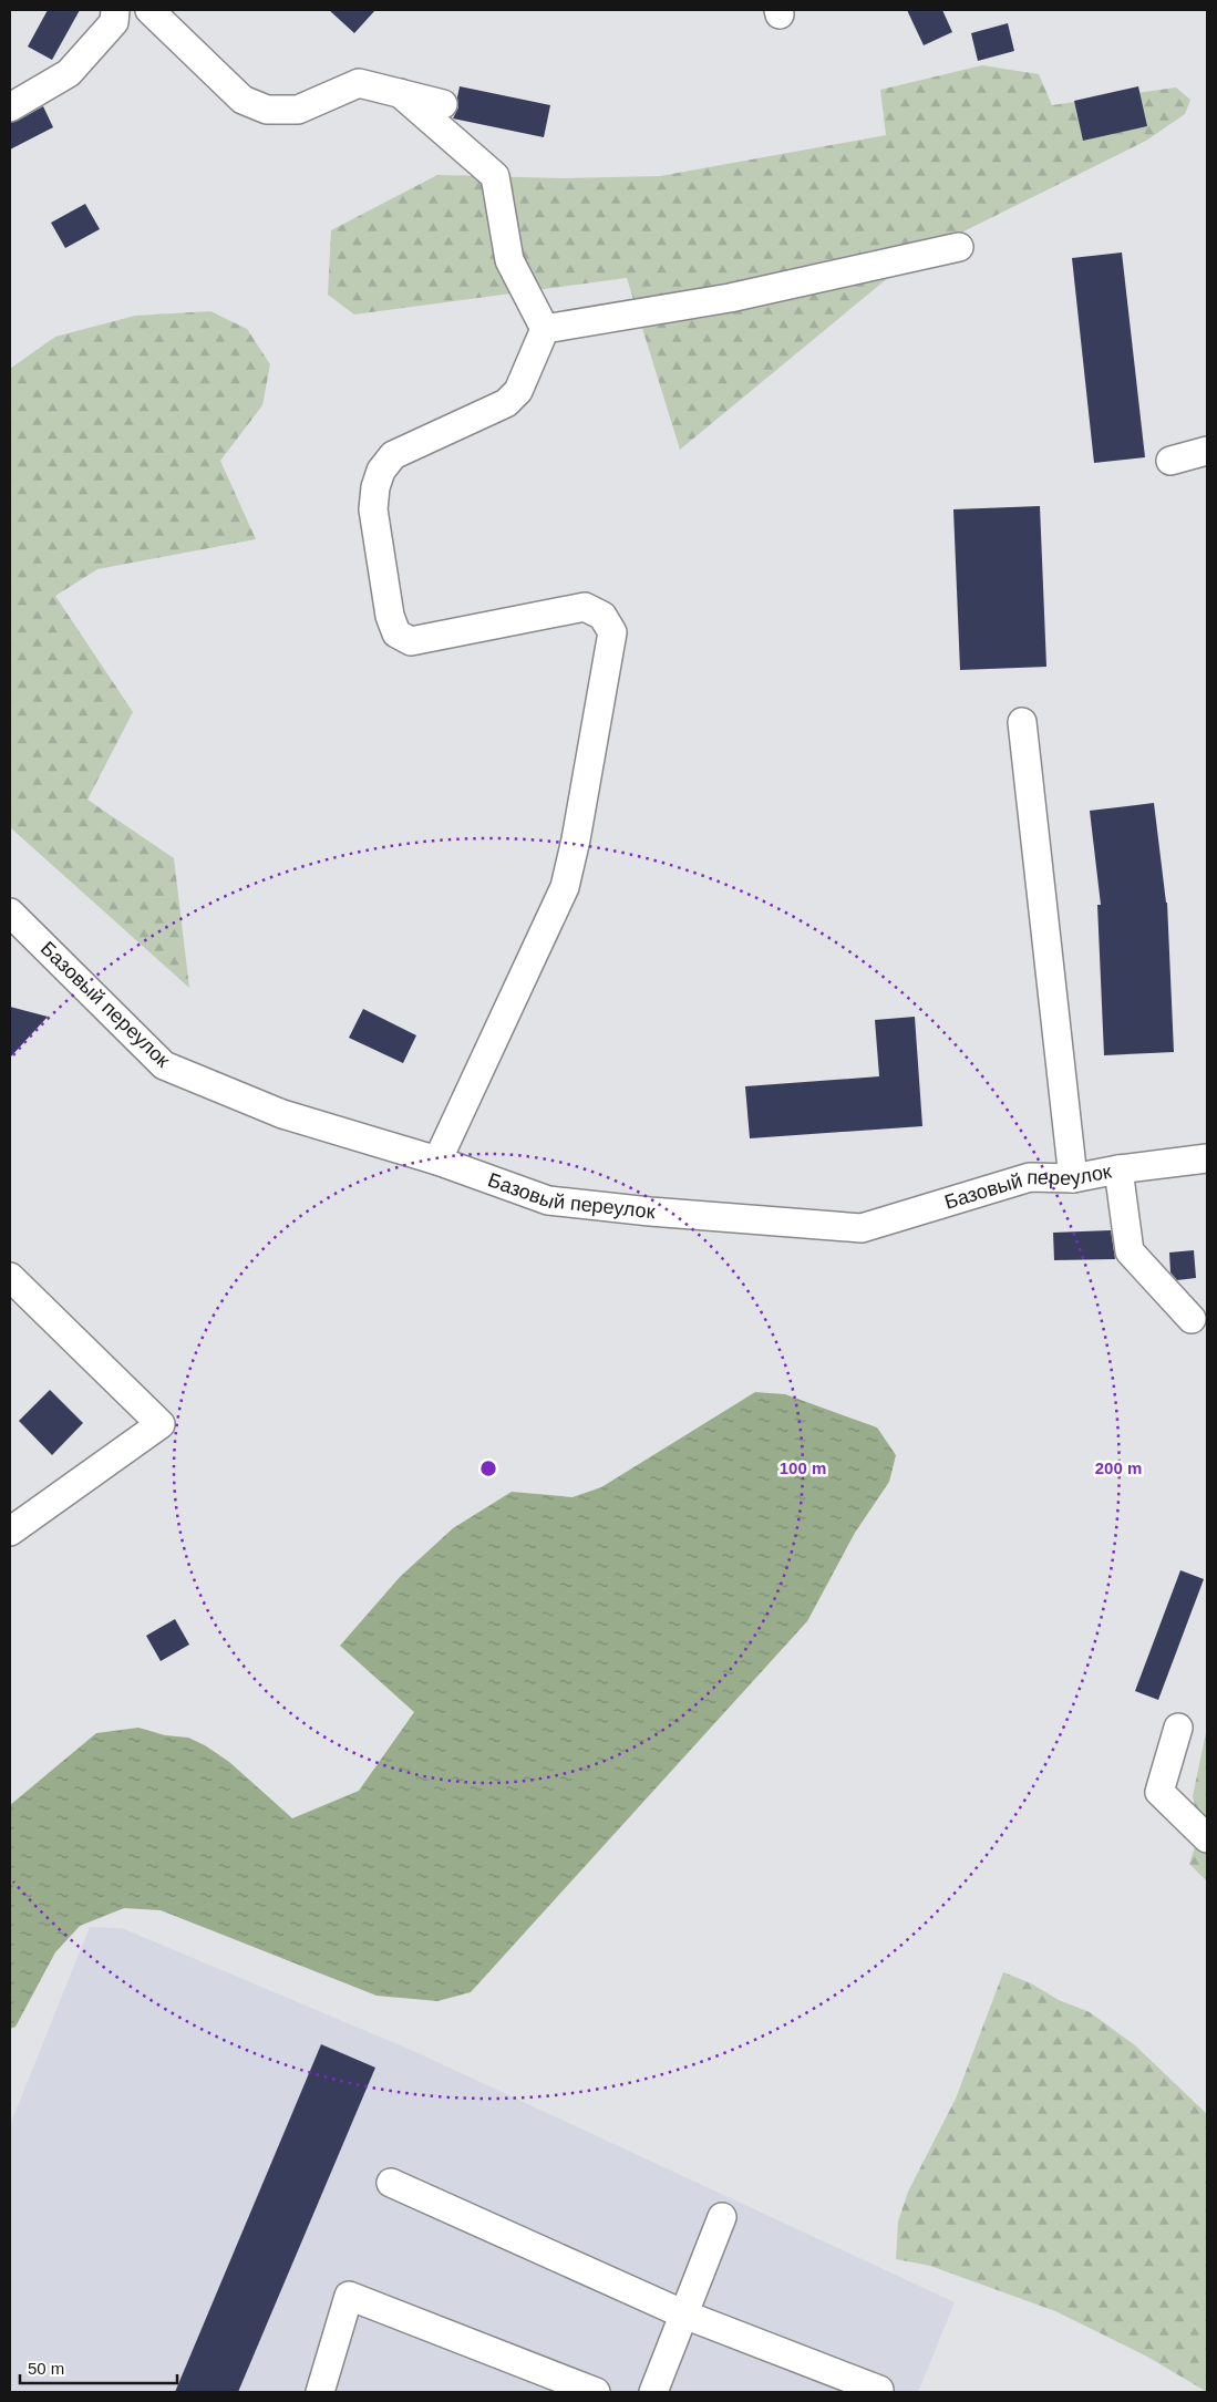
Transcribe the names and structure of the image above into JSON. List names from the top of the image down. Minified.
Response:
{"streets":{"street":["Базовый переулок"]},"scale_bar":"50 m","rings":["100 m","200 m"]}
